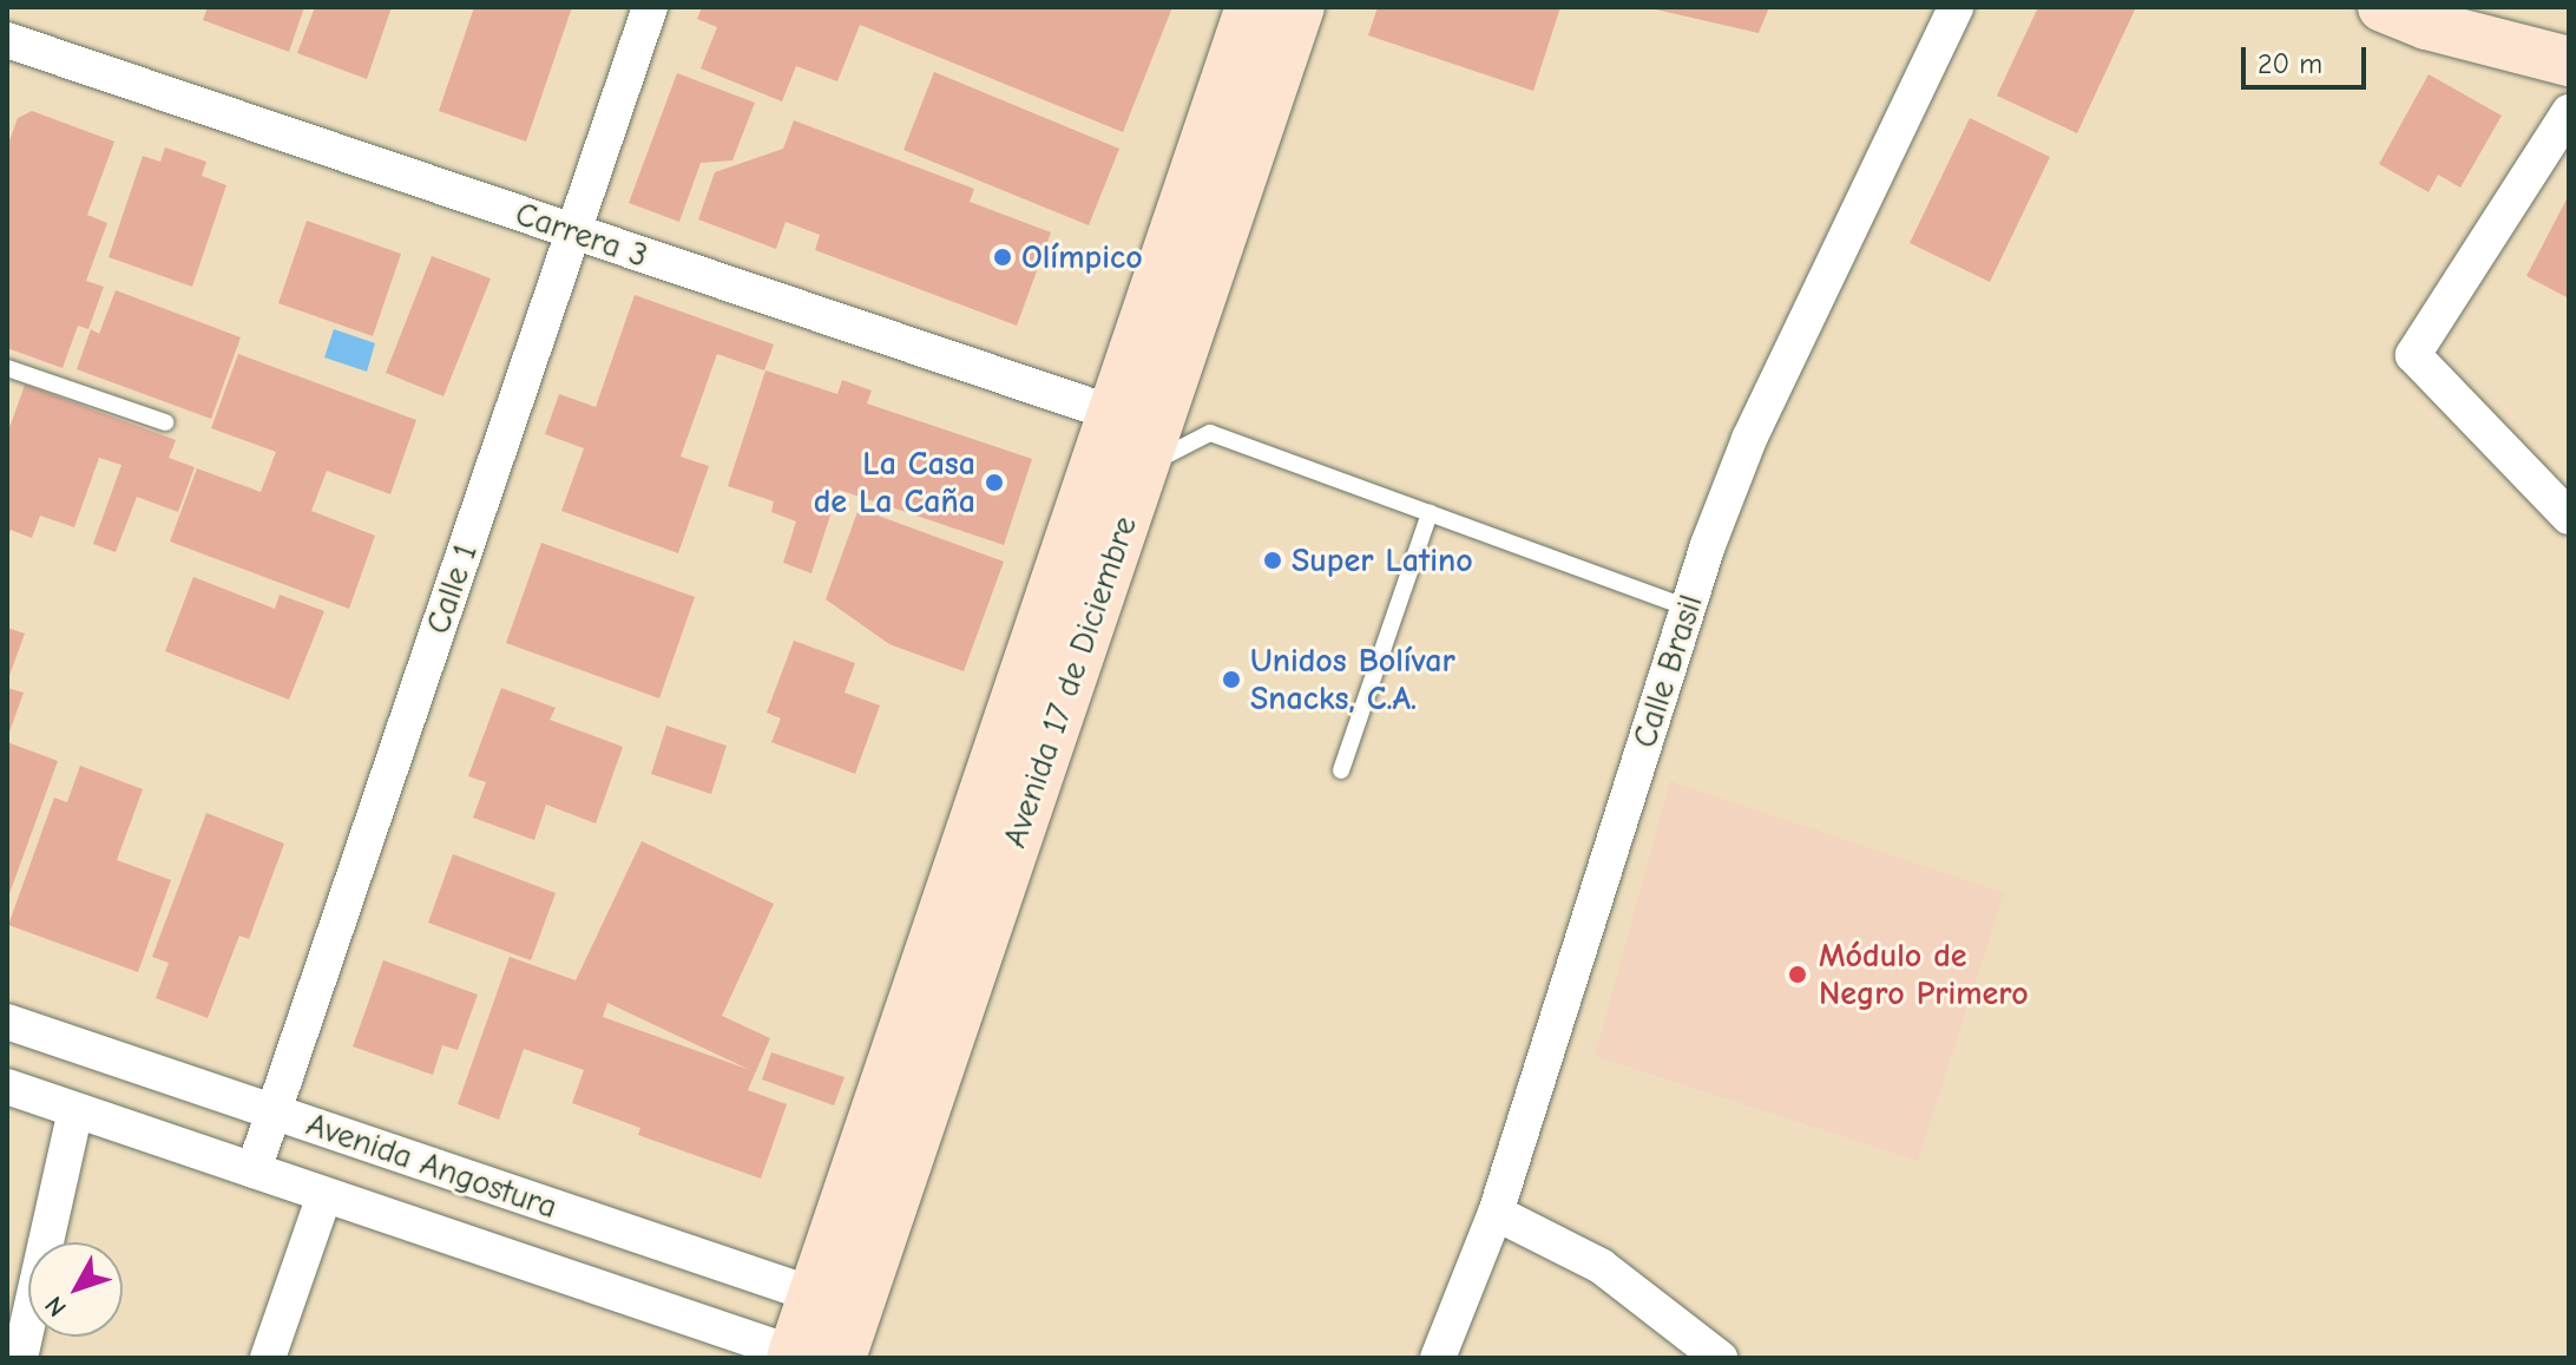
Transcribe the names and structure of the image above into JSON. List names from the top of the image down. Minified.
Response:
{"streets":{"street":["Carrera 3","Calle 1","Calle Brasil","Avenida 17 de Diciembre","Avenida Angostura"]},"crossings":[["Carrera 3","Calle 1"],["Carrera 3","Avenida 17 de Diciembre"],["Calle 1","Avenida Angostura"],["Avenida 17 de Diciembre","Avenida Angostura"]],"places":["Olímpico","La Casa de La Caña","Super Latino","Unidos Bolívar Snacks, C.A.","Módulo de Negro Primero"],"scale_bar":"20 m","north":"bottom left"}
